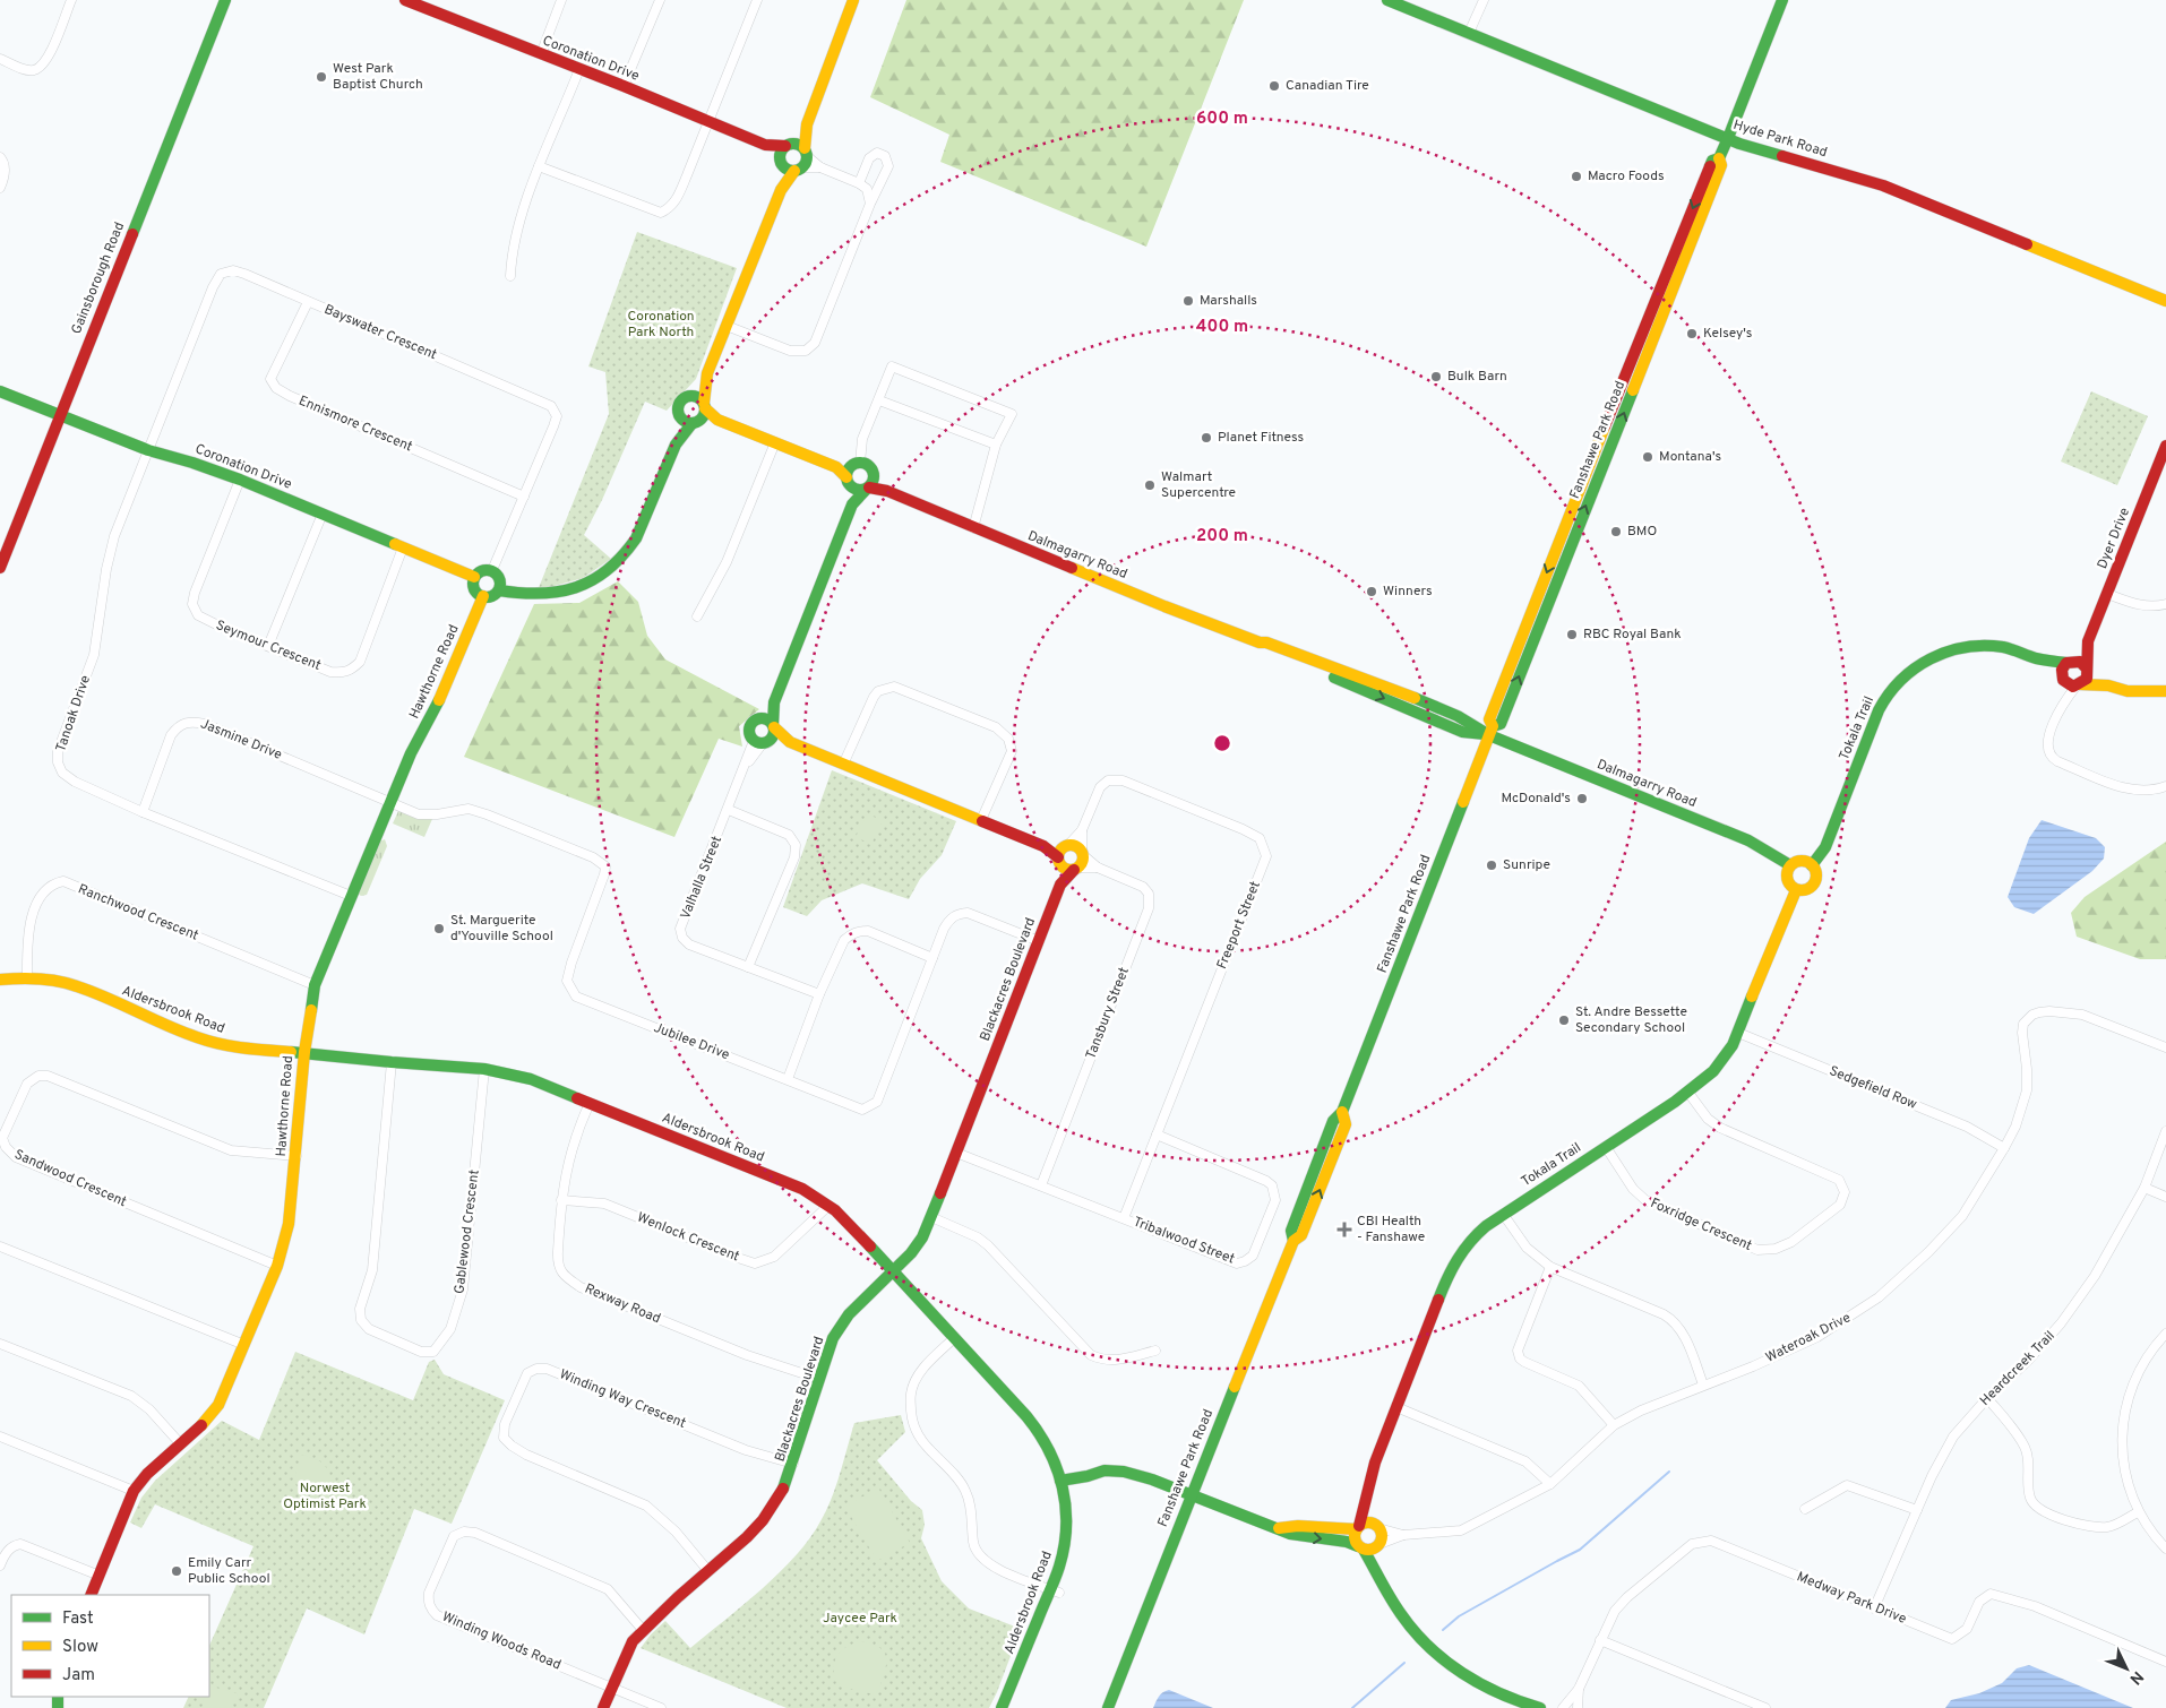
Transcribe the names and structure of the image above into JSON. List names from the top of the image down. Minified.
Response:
{"streets":{"street":["Coronation Drive","Hyde Park Road","Gainsborough Road","Bayswater Crescent","Ennismore Crescent","Fanshawe Park Road","Dyer Drive","Dalmagarry Road","Seymour Crescent","Hawthorne Road","Tanoak Drive","Tokala Trail","Jasmine Drive","Valhalla Street","Ranchwood Crescent","Freeport Street","Blackacres Boulevard","Aldersbrook Road","Tansbury Street","Jubilee Drive","Sedgefield Row","Sandwood Crescent","Foxridge Crescent","Gablewood Crescent","Wenlock Crescent","Tribalwood Street","Rexway Road","Wateroak Drive","Heardcreek Trail","Winding Way Crescent","Medway Park Drive","Winding Woods Road"]},"crossings":[["Coronation Drive","Gainsborough Road"],["Coronation Drive","Bayswater Crescent"],["Coronation Drive","Seymour Crescent"],["Coronation Drive","Hawthorne Road"],["Coronation Drive","Tanoak Drive"],["Hyde Park Road","Fanshawe Park Road"],["Bayswater Crescent","Ennismore Crescent"],["Bayswater Crescent","Hawthorne Road"],["Bayswater Crescent","Tanoak Drive"],["Fanshawe Park Road","Dalmagarry Road"],["Dyer Drive","Tokala Trail"],["Dalmagarry Road","Tokala Trail"],["Hawthorne Road","Tanoak Drive"],["Hawthorne Road","Jasmine Drive"],["Hawthorne Road","Ranchwood Crescent"],["Hawthorne Road","Aldersbrook Road"],["Hawthorne Road","Jubilee Drive"],["Hawthorne Road","Sandwood Crescent"],["Tanoak Drive","Jasmine Drive"],["Tokala Trail","Sedgefield Row"],["Tokala Trail","Foxridge Crescent"],["Tokala Trail","Wateroak Drive"],["Jasmine Drive","Jubilee Drive"],["Ranchwood Crescent","Aldersbrook Road"],["Freeport Street","Blackacres Boulevard"],["Freeport Street","Tribalwood Street"],["Blackacres Boulevard","Aldersbrook Road"],["Blackacres Boulevard","Jubilee Drive"],["Blackacres Boulevard","Tribalwood Street"],["Blackacres Boulevard","Rexway Road"],["Blackacres Boulevard","Winding Way Crescent"],["Blackacres Boulevard","Winding Woods Road"],["Aldersbrook Road","Gablewood Crescent"],["Aldersbrook Road","Wenlock Crescent"],["Aldersbrook Road","Rexway Road"],["Tansbury Street","Tribalwood Street"],["Sedgefield Row","Wateroak Drive"],["Wenlock Crescent","Rexway Road"],["Heardcreek Trail","Medway Park Drive"]],"parks":["Coronation Park North","Norwest Optimist Park","Jaycee Park"],"places":{"other":["West Park Baptist Church","Canadian Tire","Macro Foods","Marshalls","Kelsey's","Bulk Barn","Planet Fitness","Montana's","Walmart Supercentre","BMO","Winners","RBC Royal Bank","McDonald's","Sunripe","St. Marguerite d'Youville School","St. Andre Bessette Secondary School","Emily Carr Public School"],"health":["CBI Health - Fanshawe"]},"legend":["Fast","Slow","Jam"],"north":"bottom right","rings":["600 m","400 m","200 m"]}
